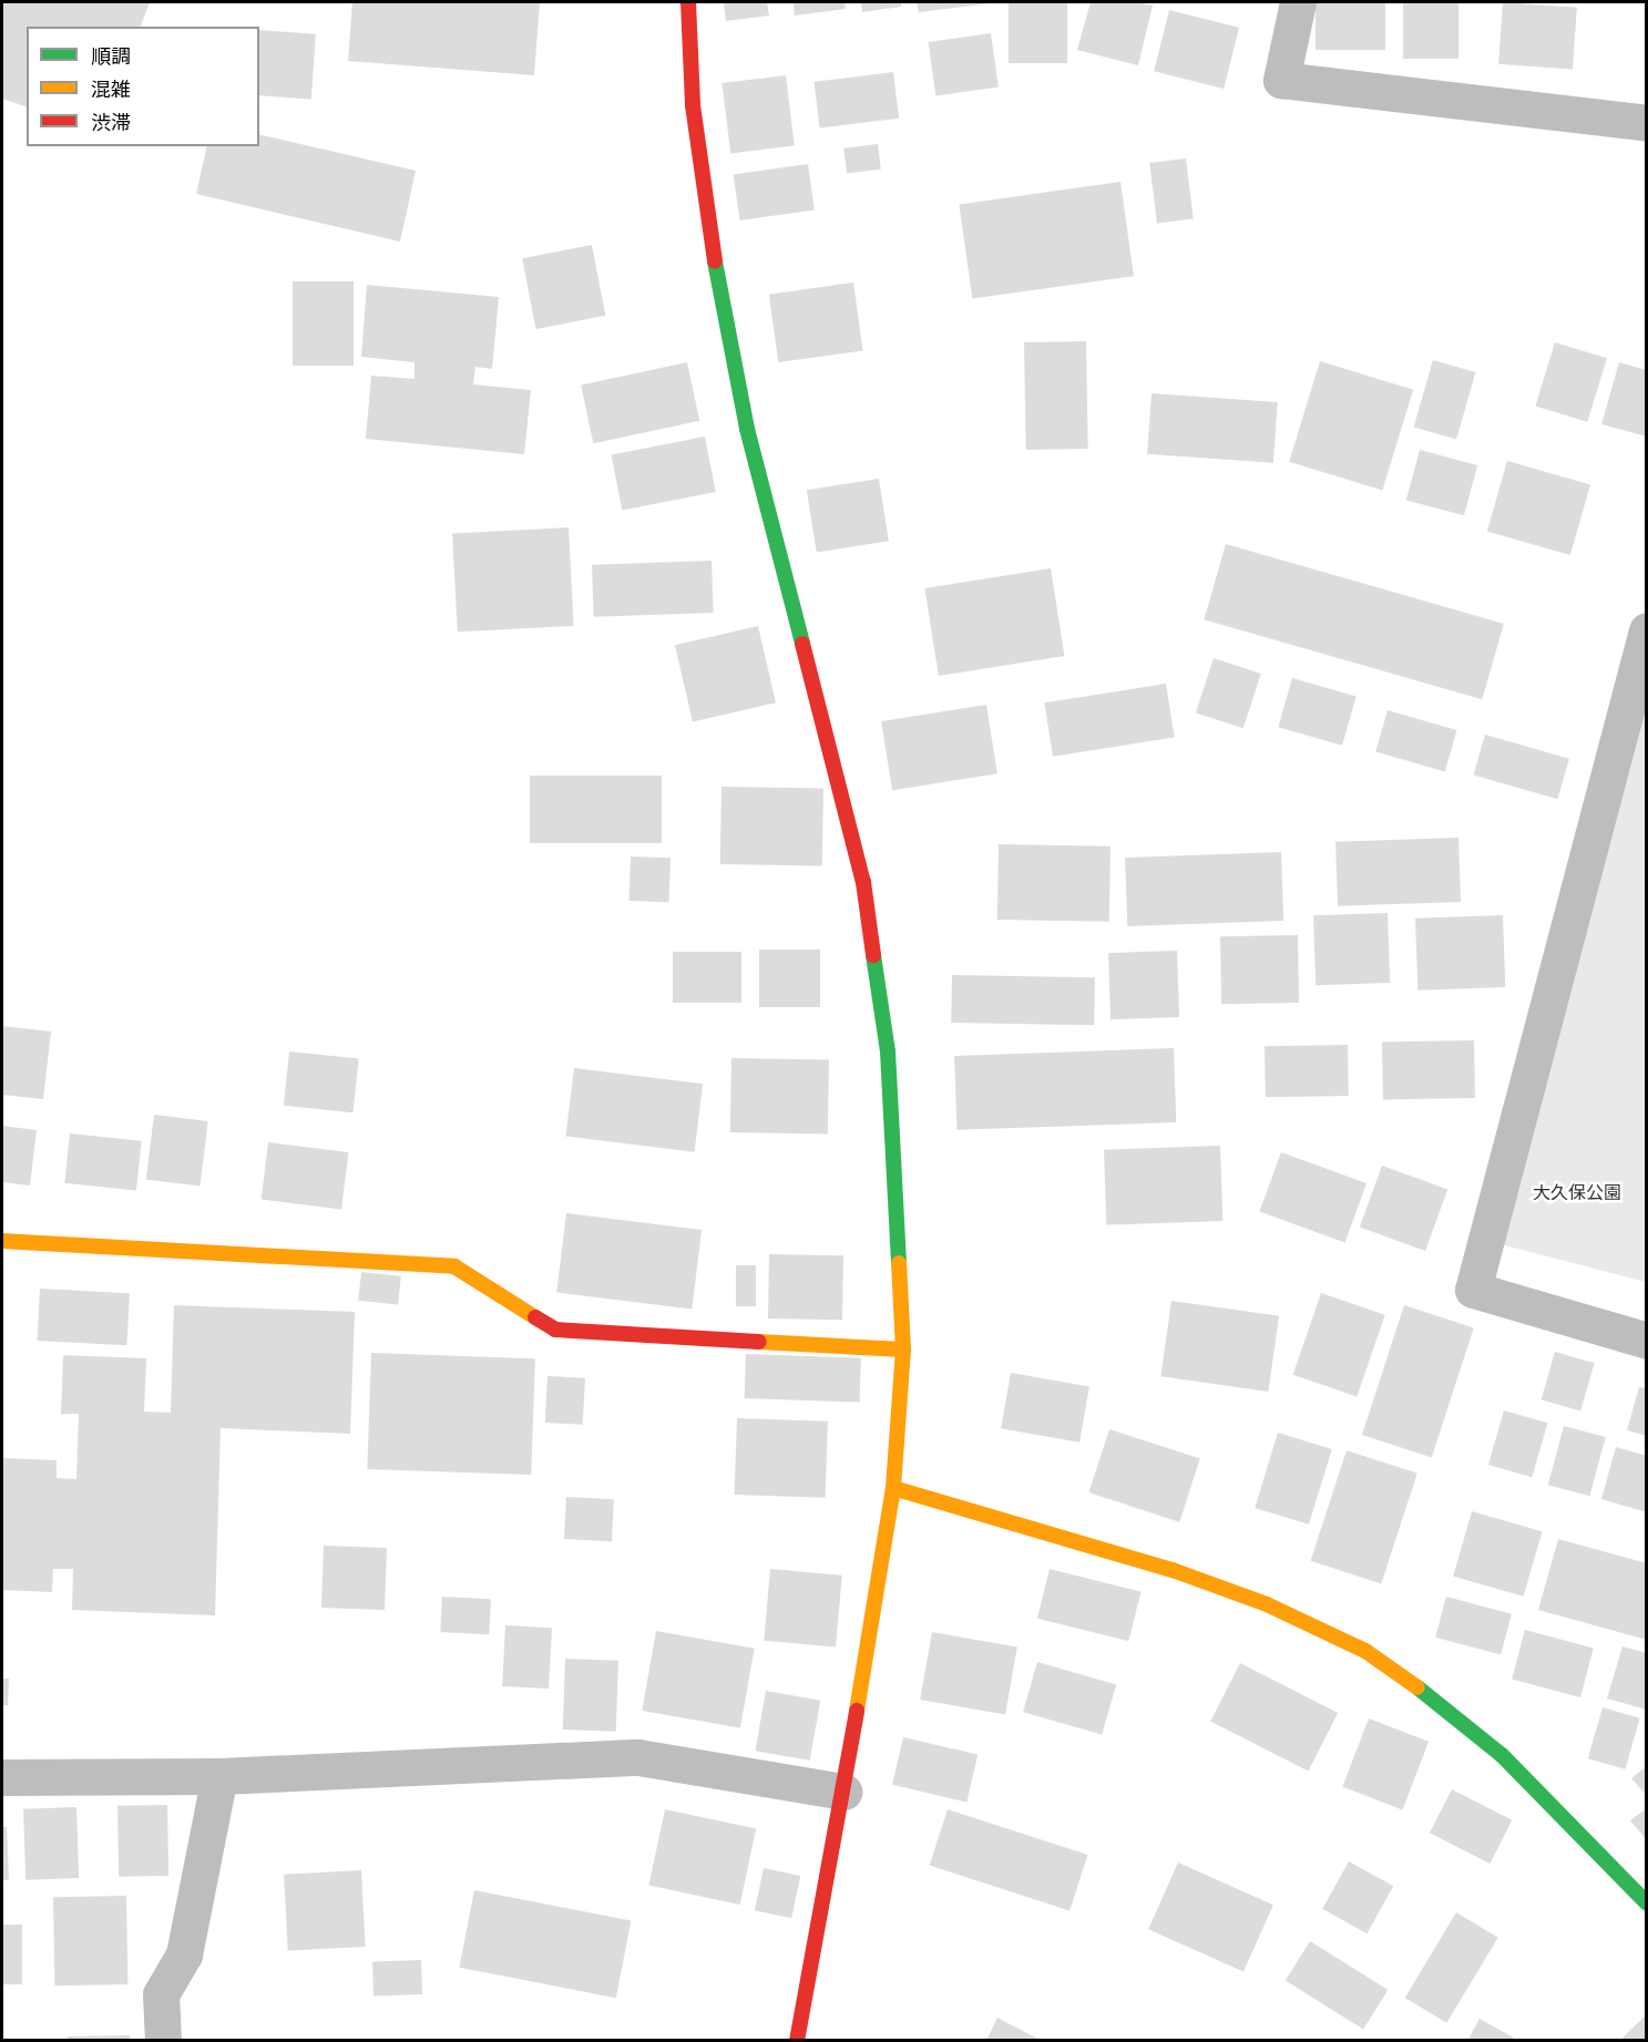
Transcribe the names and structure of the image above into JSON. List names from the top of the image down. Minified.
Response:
{"parks":["大久保公園"],"legend":["順調","混雑","渋滞"]}
